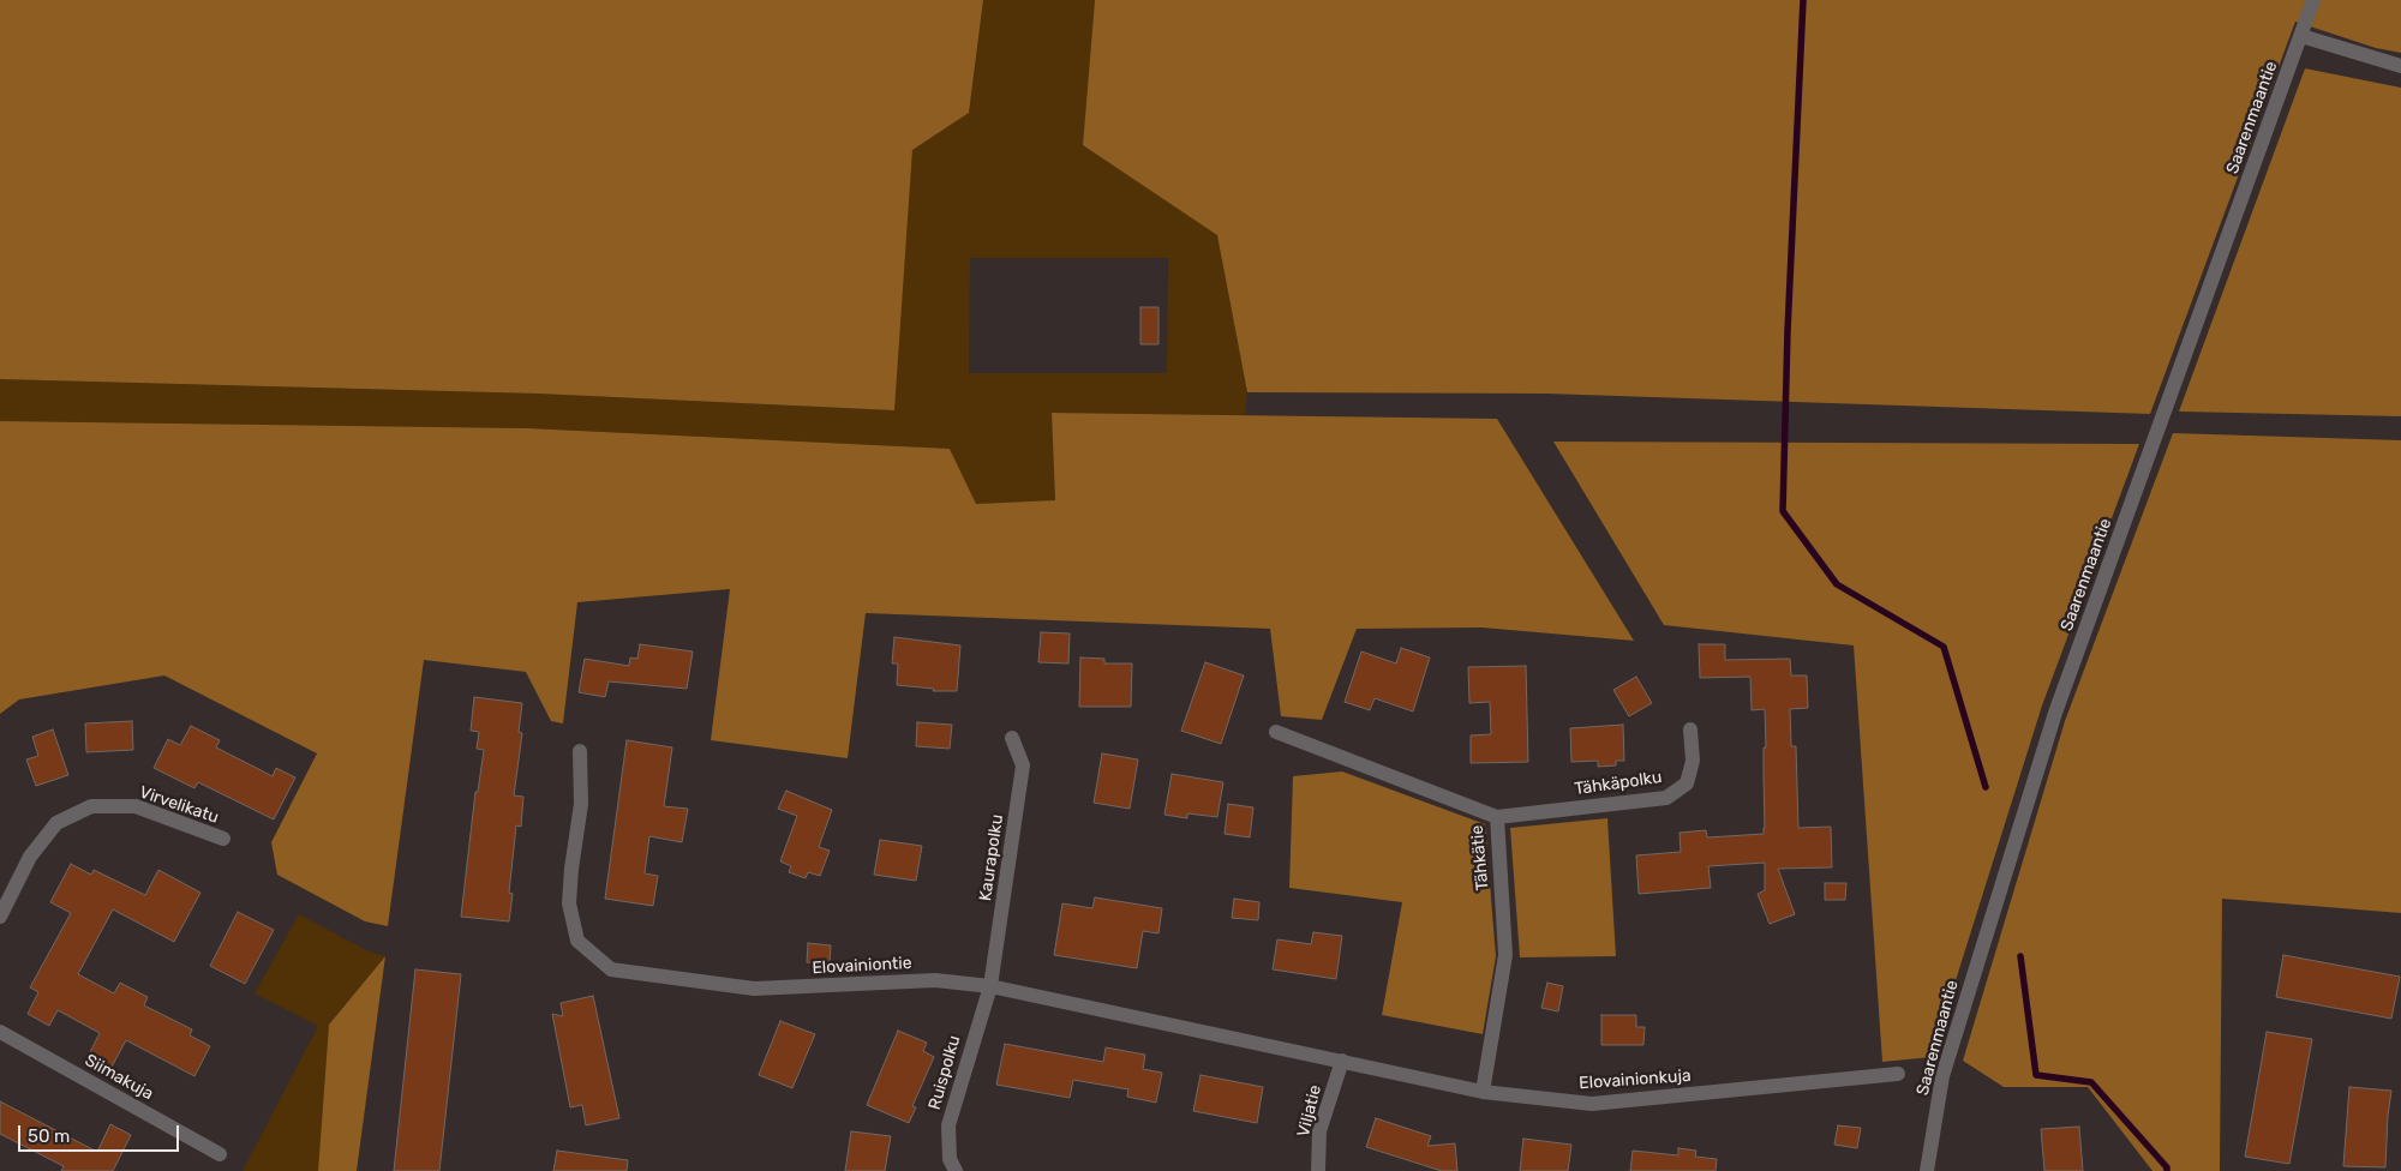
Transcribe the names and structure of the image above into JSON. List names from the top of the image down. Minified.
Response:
{"streets":{"street":["Saarenmaantie","Tähkäpolku","Virvelikatu","Kaurapolku","Tähkätie","Elovainiontie","Ruispolku","Siimakuja","Elovainionkuja","Viljatie"]},"crossings":[["Tähkäpolku","Tähkätie"],["Kaurapolku","Elovainiontie"],["Kaurapolku","Ruispolku"],["Tähkätie","Elovainionkuja"],["Elovainiontie","Ruispolku"],["Elovainiontie","Elovainionkuja"],["Elovainiontie","Viljatie"],["Elovainionkuja","Viljatie"]],"scale_bar":"50 m"}
